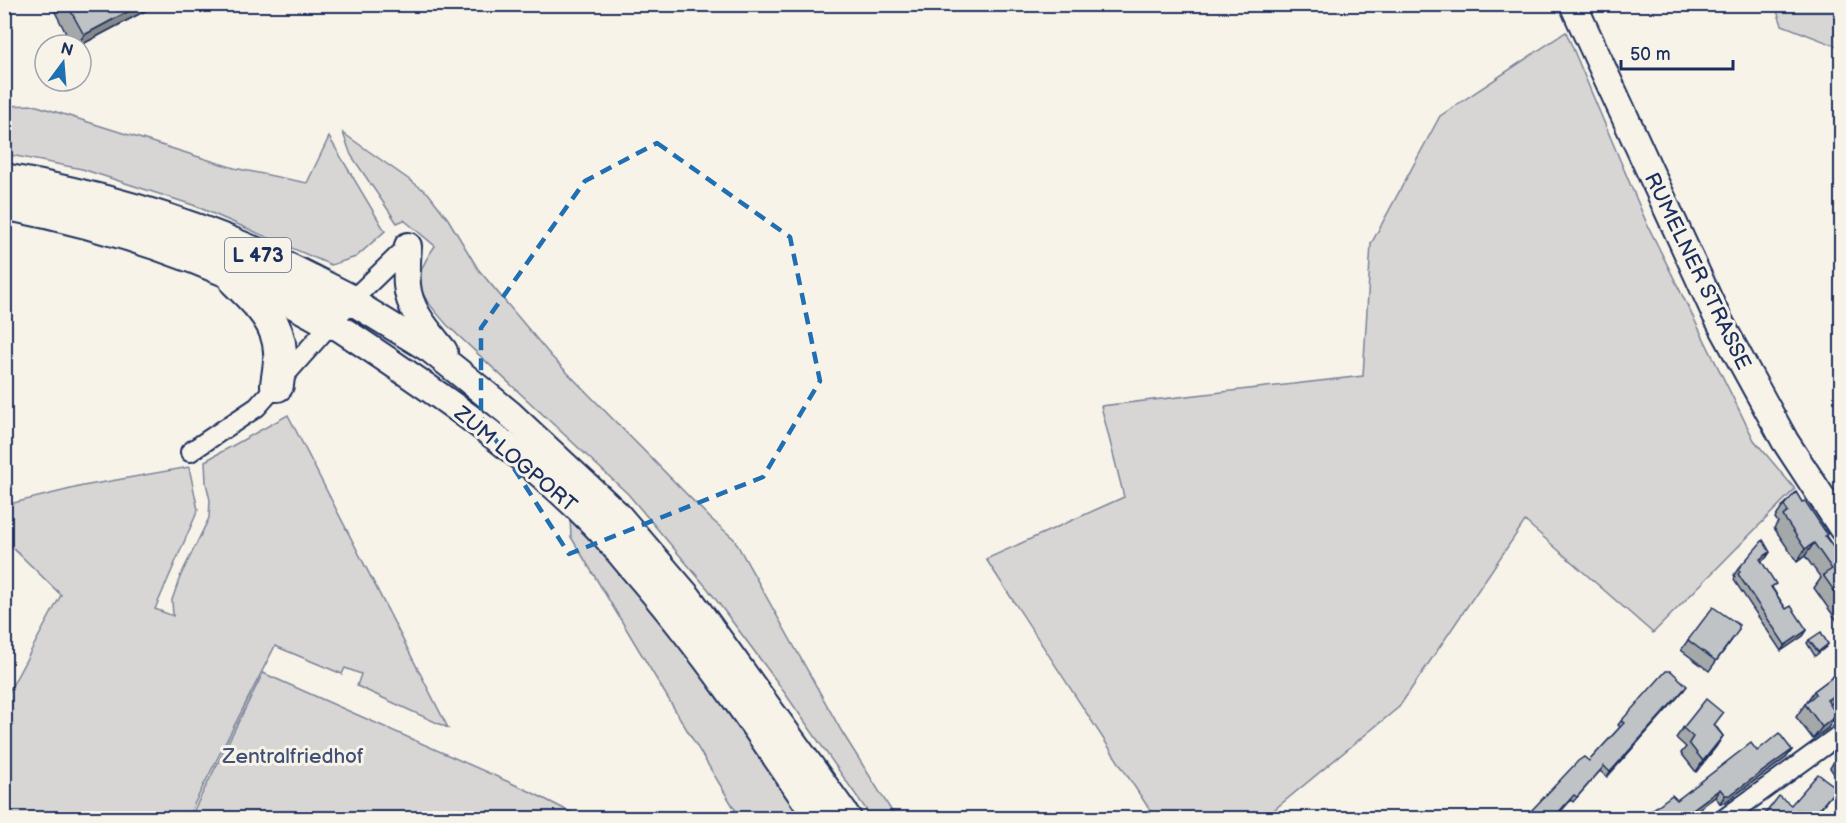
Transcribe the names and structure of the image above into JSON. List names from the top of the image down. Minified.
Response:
{"streets":{"highway":["L 473","ZUM LOGPORT"],"main road":["RUMELNER STRASSE"]},"parks":["Zentralfriedhof"],"scale_bar":"50 m","north":"top"}
